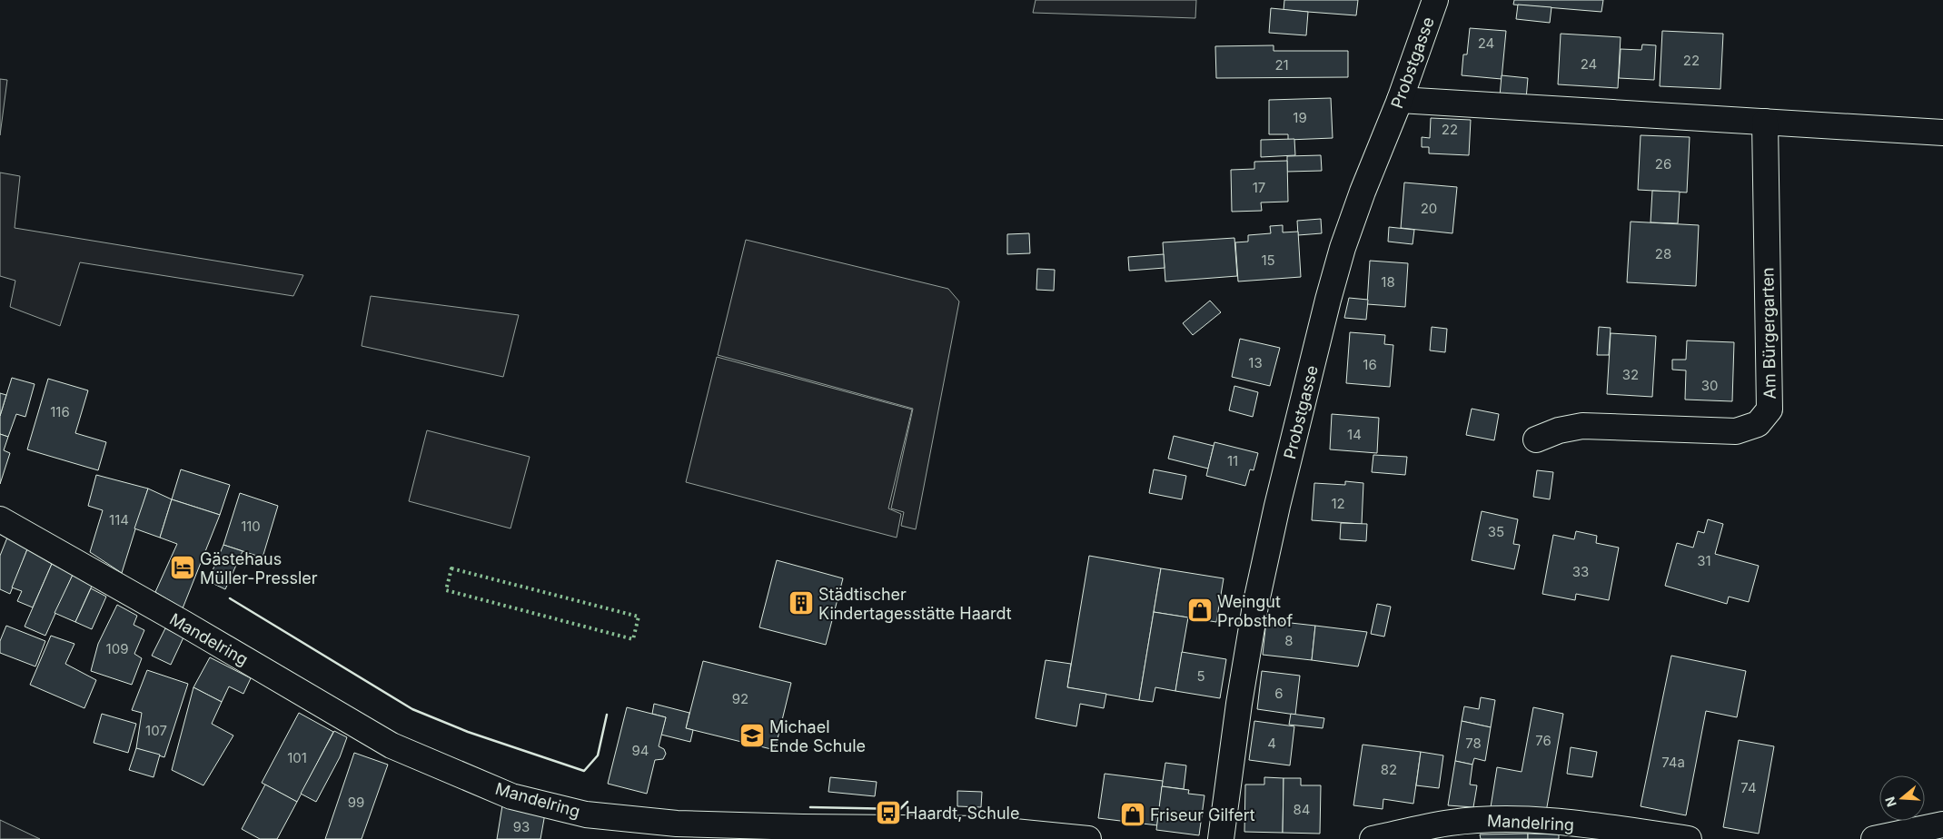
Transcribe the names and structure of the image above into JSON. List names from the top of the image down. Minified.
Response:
{"streets":{"street":["Probstgasse","Am Bürgergarten","Mandelring"]},"places":{"hotel":["Gästehaus Müller-Pressler"],"building":["Städtischer Kindertagesstätte Haardt"],"shop":["Weingut Probsthof","Friseur Gilfert"],"school or university":["Michael Ende Schule"],"bus stop":["Haardt, Schule"]},"house_numbers":["24","22","24","21","19","22","26","17","20","28","15","18","13","16","32","30","116","14","11","12","114","110","35","31","33","8","109","5","6","92","107","76","4","78","94","101","74a","82","74","99","84","93"],"north":"left"}
